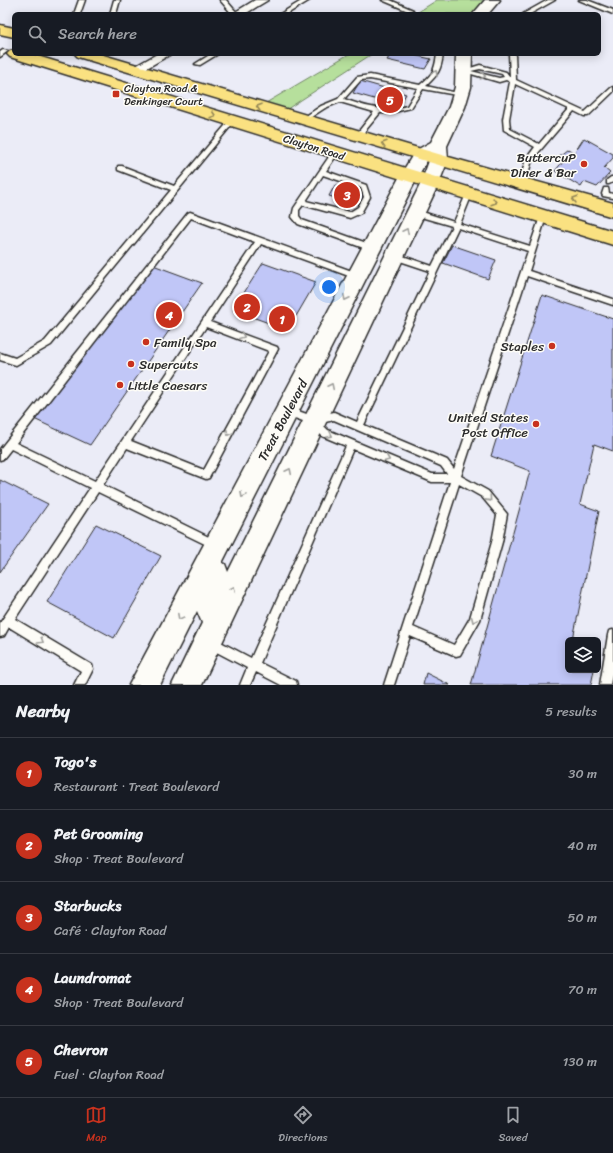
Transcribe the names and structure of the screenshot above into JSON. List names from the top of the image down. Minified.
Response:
{"streets":{"main road":["Clayton Road","Treat Boulevard"]},"crossings":[["Clayton Road","Treat Boulevard"]],"places":{"transit":["Clayton Road & Denkinger Court"],"other":["ButtercuP Diner & Bar","Family Spa","Staples","Supercuts","Little Caesars","United States Post Office"]},"page":{"search":"Search here","pins":["5","3","2","4","1"],"heading":["Nearby","5 results"],"list":[{"mark":"1","name":"Togo's","note":"Restaurant · Treat Boulevard","value":"30 m"},{"mark":"2","name":"Pet Grooming","note":"Shop · Treat Boulevard","value":"40 m"},{"mark":"3","name":"Starbucks","note":"Café · Clayton Road","value":"50 m"},{"mark":"4","name":"Laundromat","note":"Shop · Treat Boulevard","value":"70 m"},{"mark":"5","name":"Chevron","note":"Fuel · Clayton Road","value":"130 m"}],"nav":["Map","Directions","Saved"]}}
